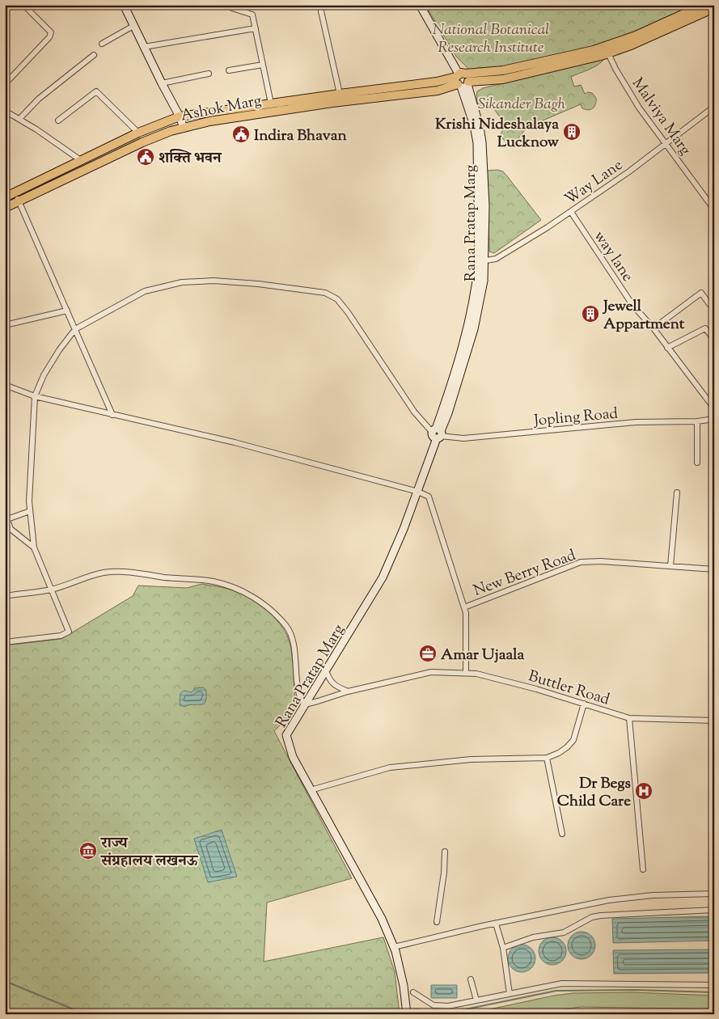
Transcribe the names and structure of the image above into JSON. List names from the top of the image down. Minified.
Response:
{"streets":{"main road":["Ashok Marg"],"street":["Malviya Marg","Way Lane","Rana Pratap Marg","way lane","Jopling Road","New Berry Road","Buttler Road"]},"crossings":[["Ashok Marg","Malviya Marg"],["Ashok Marg","Rana Pratap Marg"],["Malviya Marg","Way Lane"],["Way Lane","Rana Pratap Marg"],["Way Lane","way lane"],["Rana Pratap Marg","Jopling Road"],["Rana Pratap Marg","Buttler Road"]],"parks":["National Botanical Research Institute","Sikander Bagh"],"places":{"building":["Krishi Nideshalaya Lucknow","Jewell Appartment"],"public building":["Indira Bhavan","शक्ति भवन"],"office":["Amar Ujaala"],"hospital":["Dr Begs Child Care"],"museum":["राज्य संग्रहालय लखनऊ"]}}
